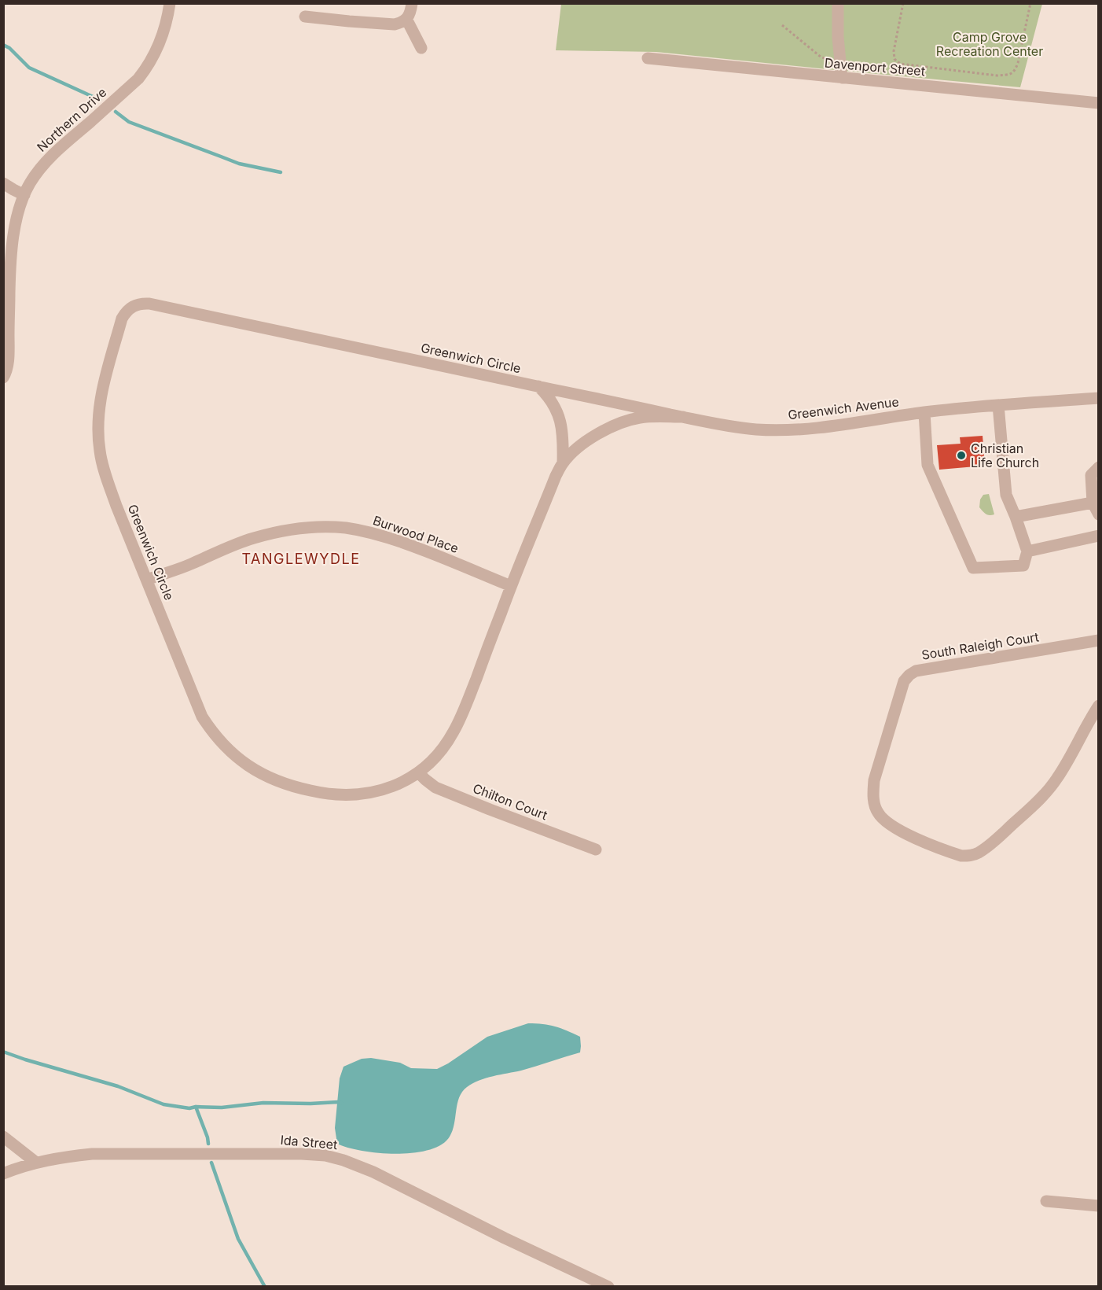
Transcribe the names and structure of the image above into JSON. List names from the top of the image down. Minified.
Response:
{"streets":{"street":["Davenport Street","Northern Drive","Greenwich Circle","Greenwich Avenue","Burwood Place","South Raleigh Court","Chilton Court","Ida Street"]},"crossings":[["Greenwich Circle","Greenwich Avenue"],["Greenwich Circle","Burwood Place"],["Greenwich Circle","Chilton Court"]],"districts":["TANGLEWYDLE"],"parks":["Camp Grove Recreation Center"],"places":["Christian Life Church"]}
